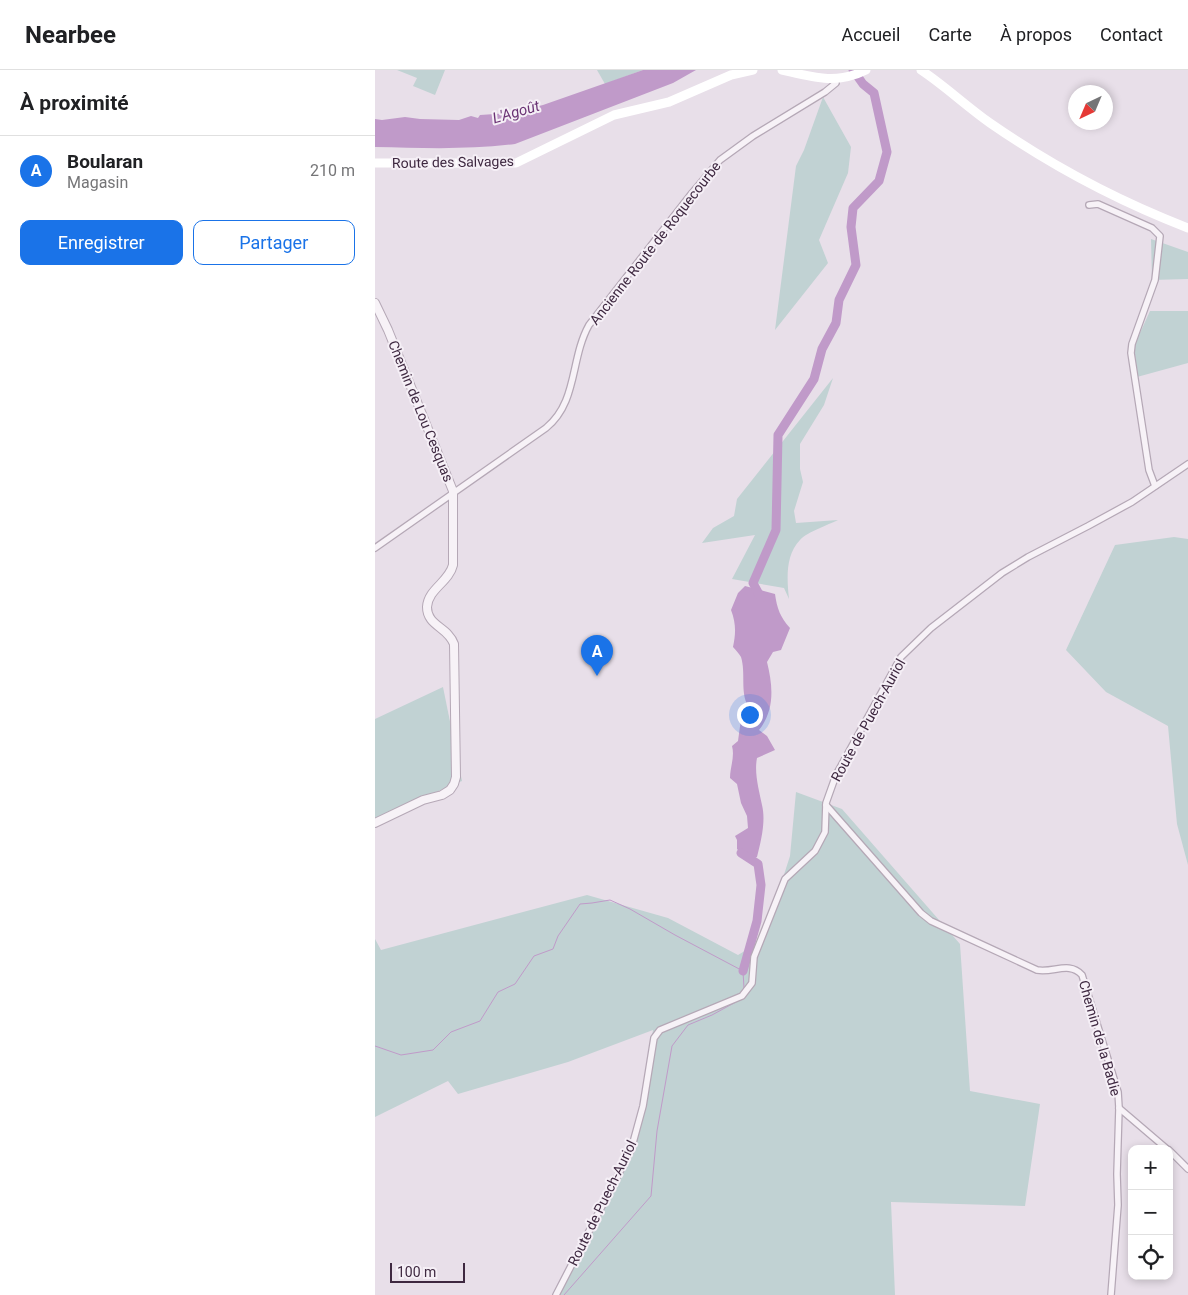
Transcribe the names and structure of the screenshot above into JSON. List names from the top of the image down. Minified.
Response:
{"streets":{"main road":["Route des Salvages"],"street":["Ancienne Route de Roquecourbe","Chemin de Lou Cesquas","Route de Puech-Auriol","Chemin de la Badie"]},"crossings":[["Ancienne Route de Roquecourbe","Chemin de Lou Cesquas"],["Route de Puech-Auriol","Chemin de la Badie"]],"water":["L'Agoût"],"scale_bar":"100 m","north":"bottom left","page":{"header":"Nearbee","nav":["Accueil","Carte","À propos","Contact"],"heading":"À proximité","list":[{"mark":"A","name":"Boularan","note":"Magasin","value":"210 m"}],"buttons":["Enregistrer","Partager"],"pins":"A","map_buttons":["+","−"],"scale":"100 m"}}
